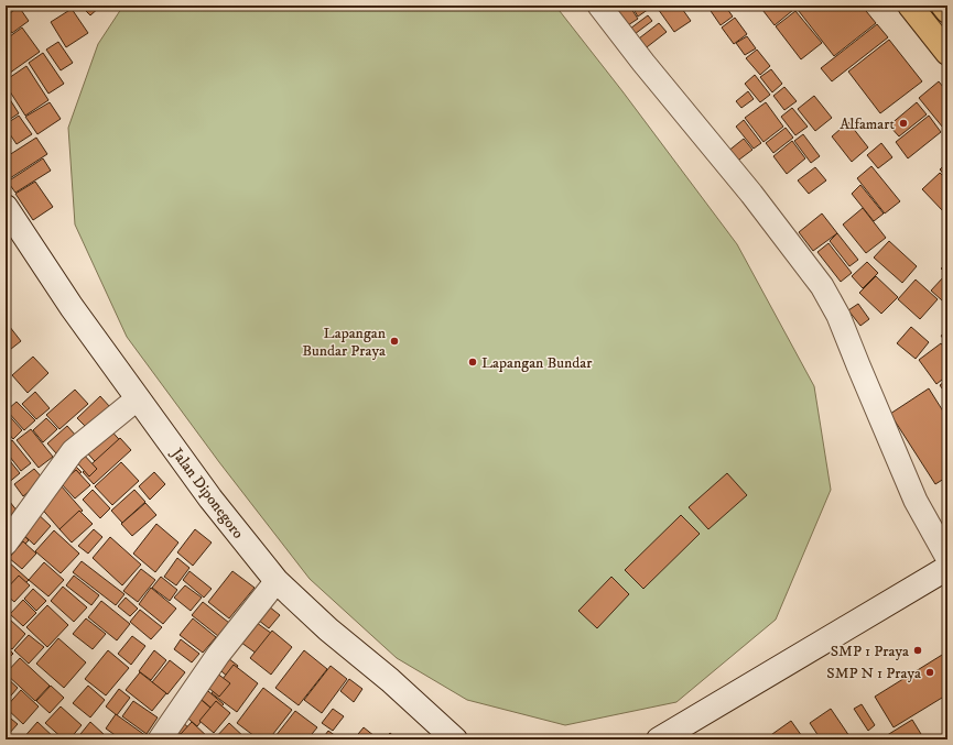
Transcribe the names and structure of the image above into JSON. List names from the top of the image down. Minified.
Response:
{"streets":{"main road":["Jalan Diponegoro"]},"places":["Alfamart","Lapangan Bundar Praya","Lapangan Bundar","SMP 1 Praya","SMP N 1 Praya"]}
